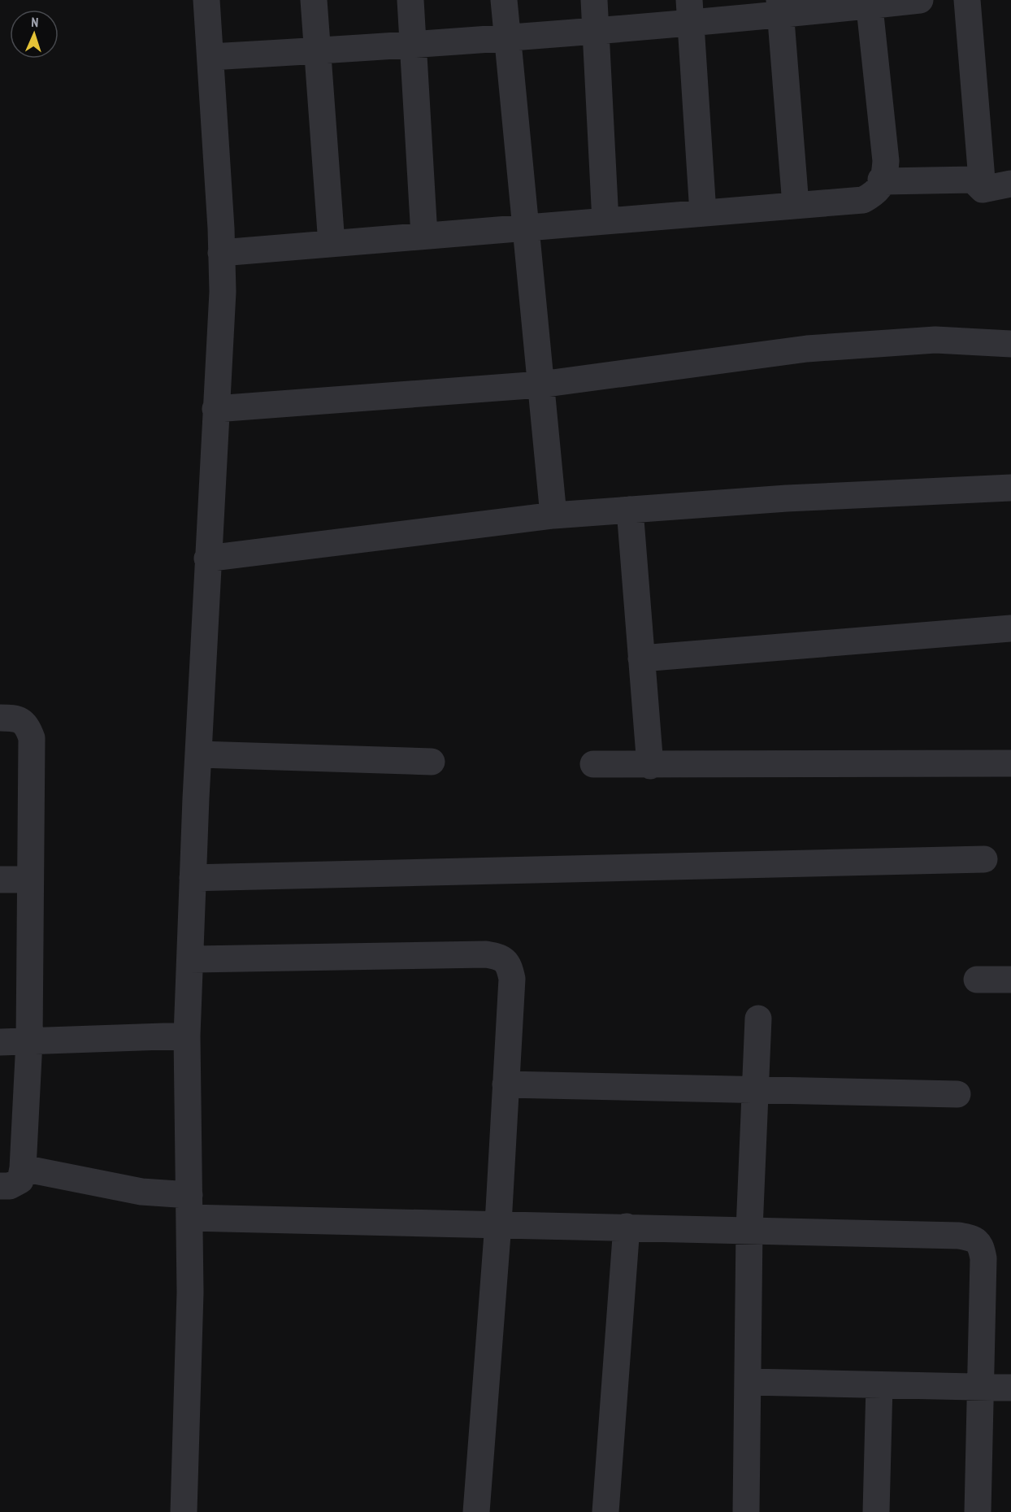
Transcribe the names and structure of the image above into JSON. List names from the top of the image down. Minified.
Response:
{"north":"top"}
